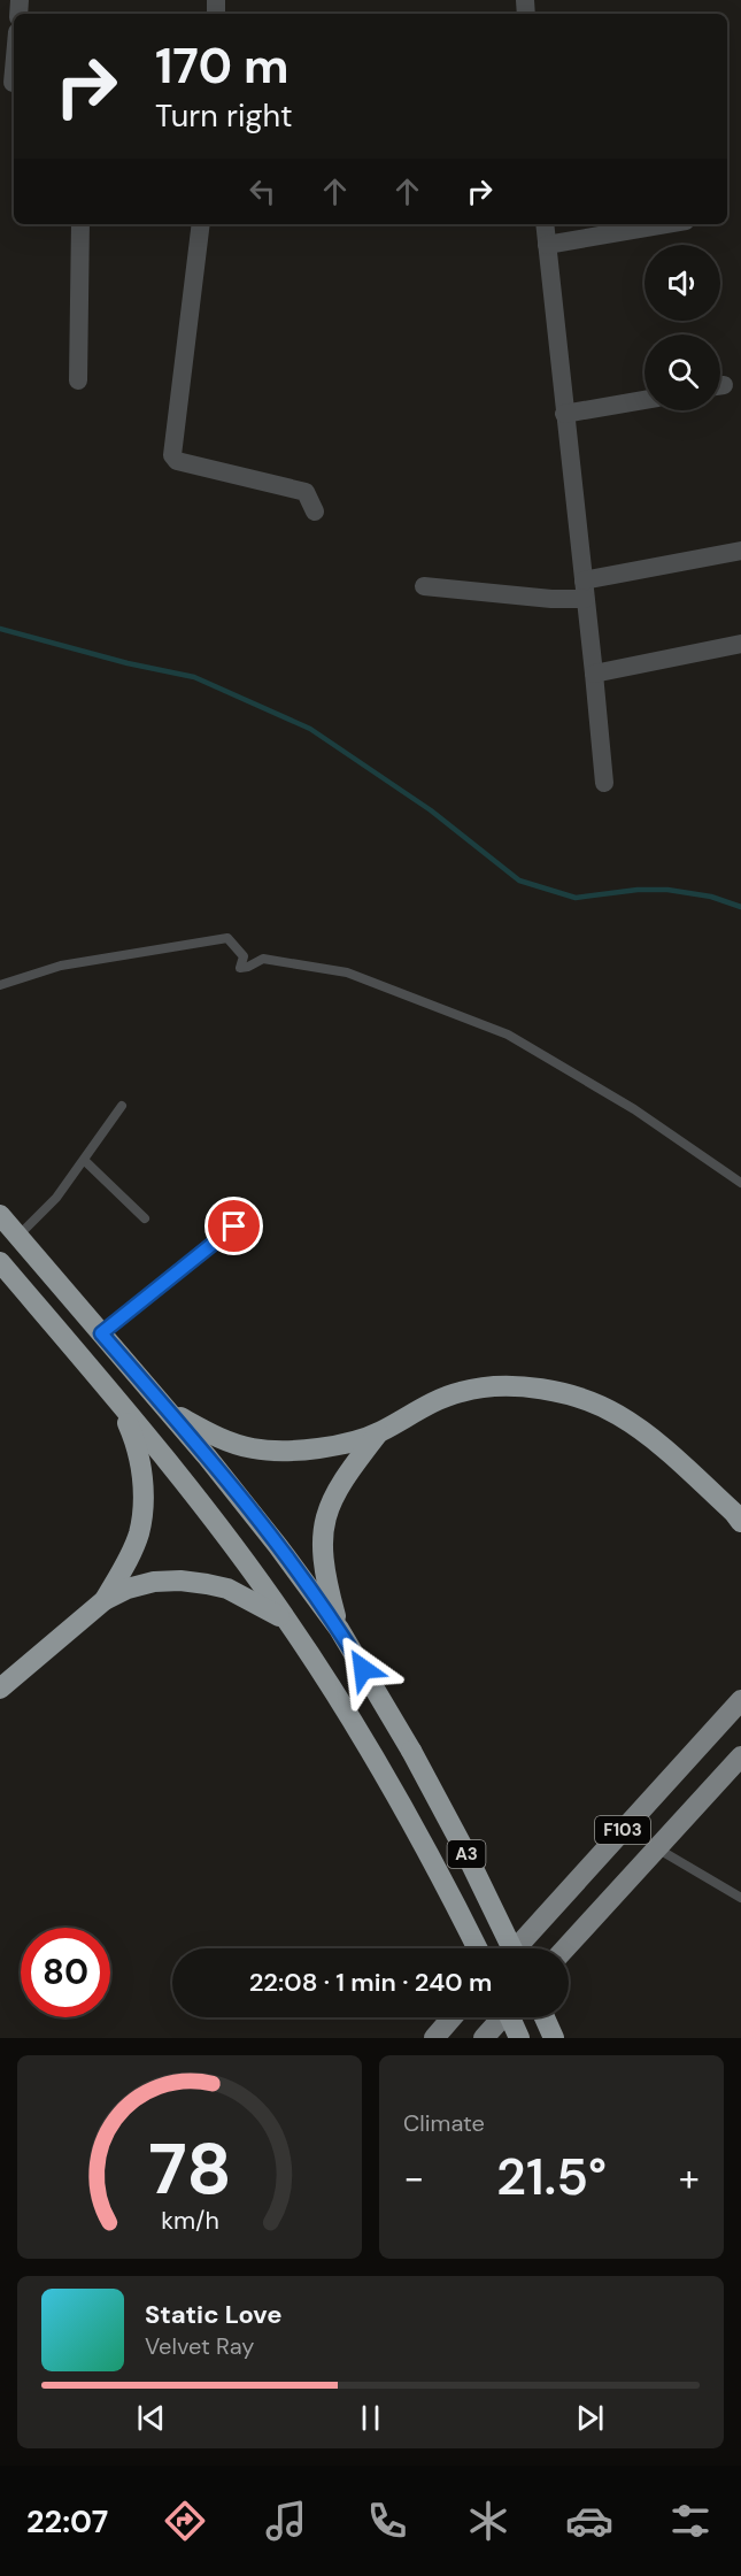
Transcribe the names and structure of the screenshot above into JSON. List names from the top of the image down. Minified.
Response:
{"streets":{"highway":["A3"],"main road":["F103"]},"page":{"turn":["170 m","Turn right"],"limit":"80","trip":"22:08 · 1 min · 240 m","tile":"Climate","heat":["−","21.5°","+"],"song":["Static Love","Velvet Ray"],"tabs":"22:07","gauge":["78","km/h"]}}
